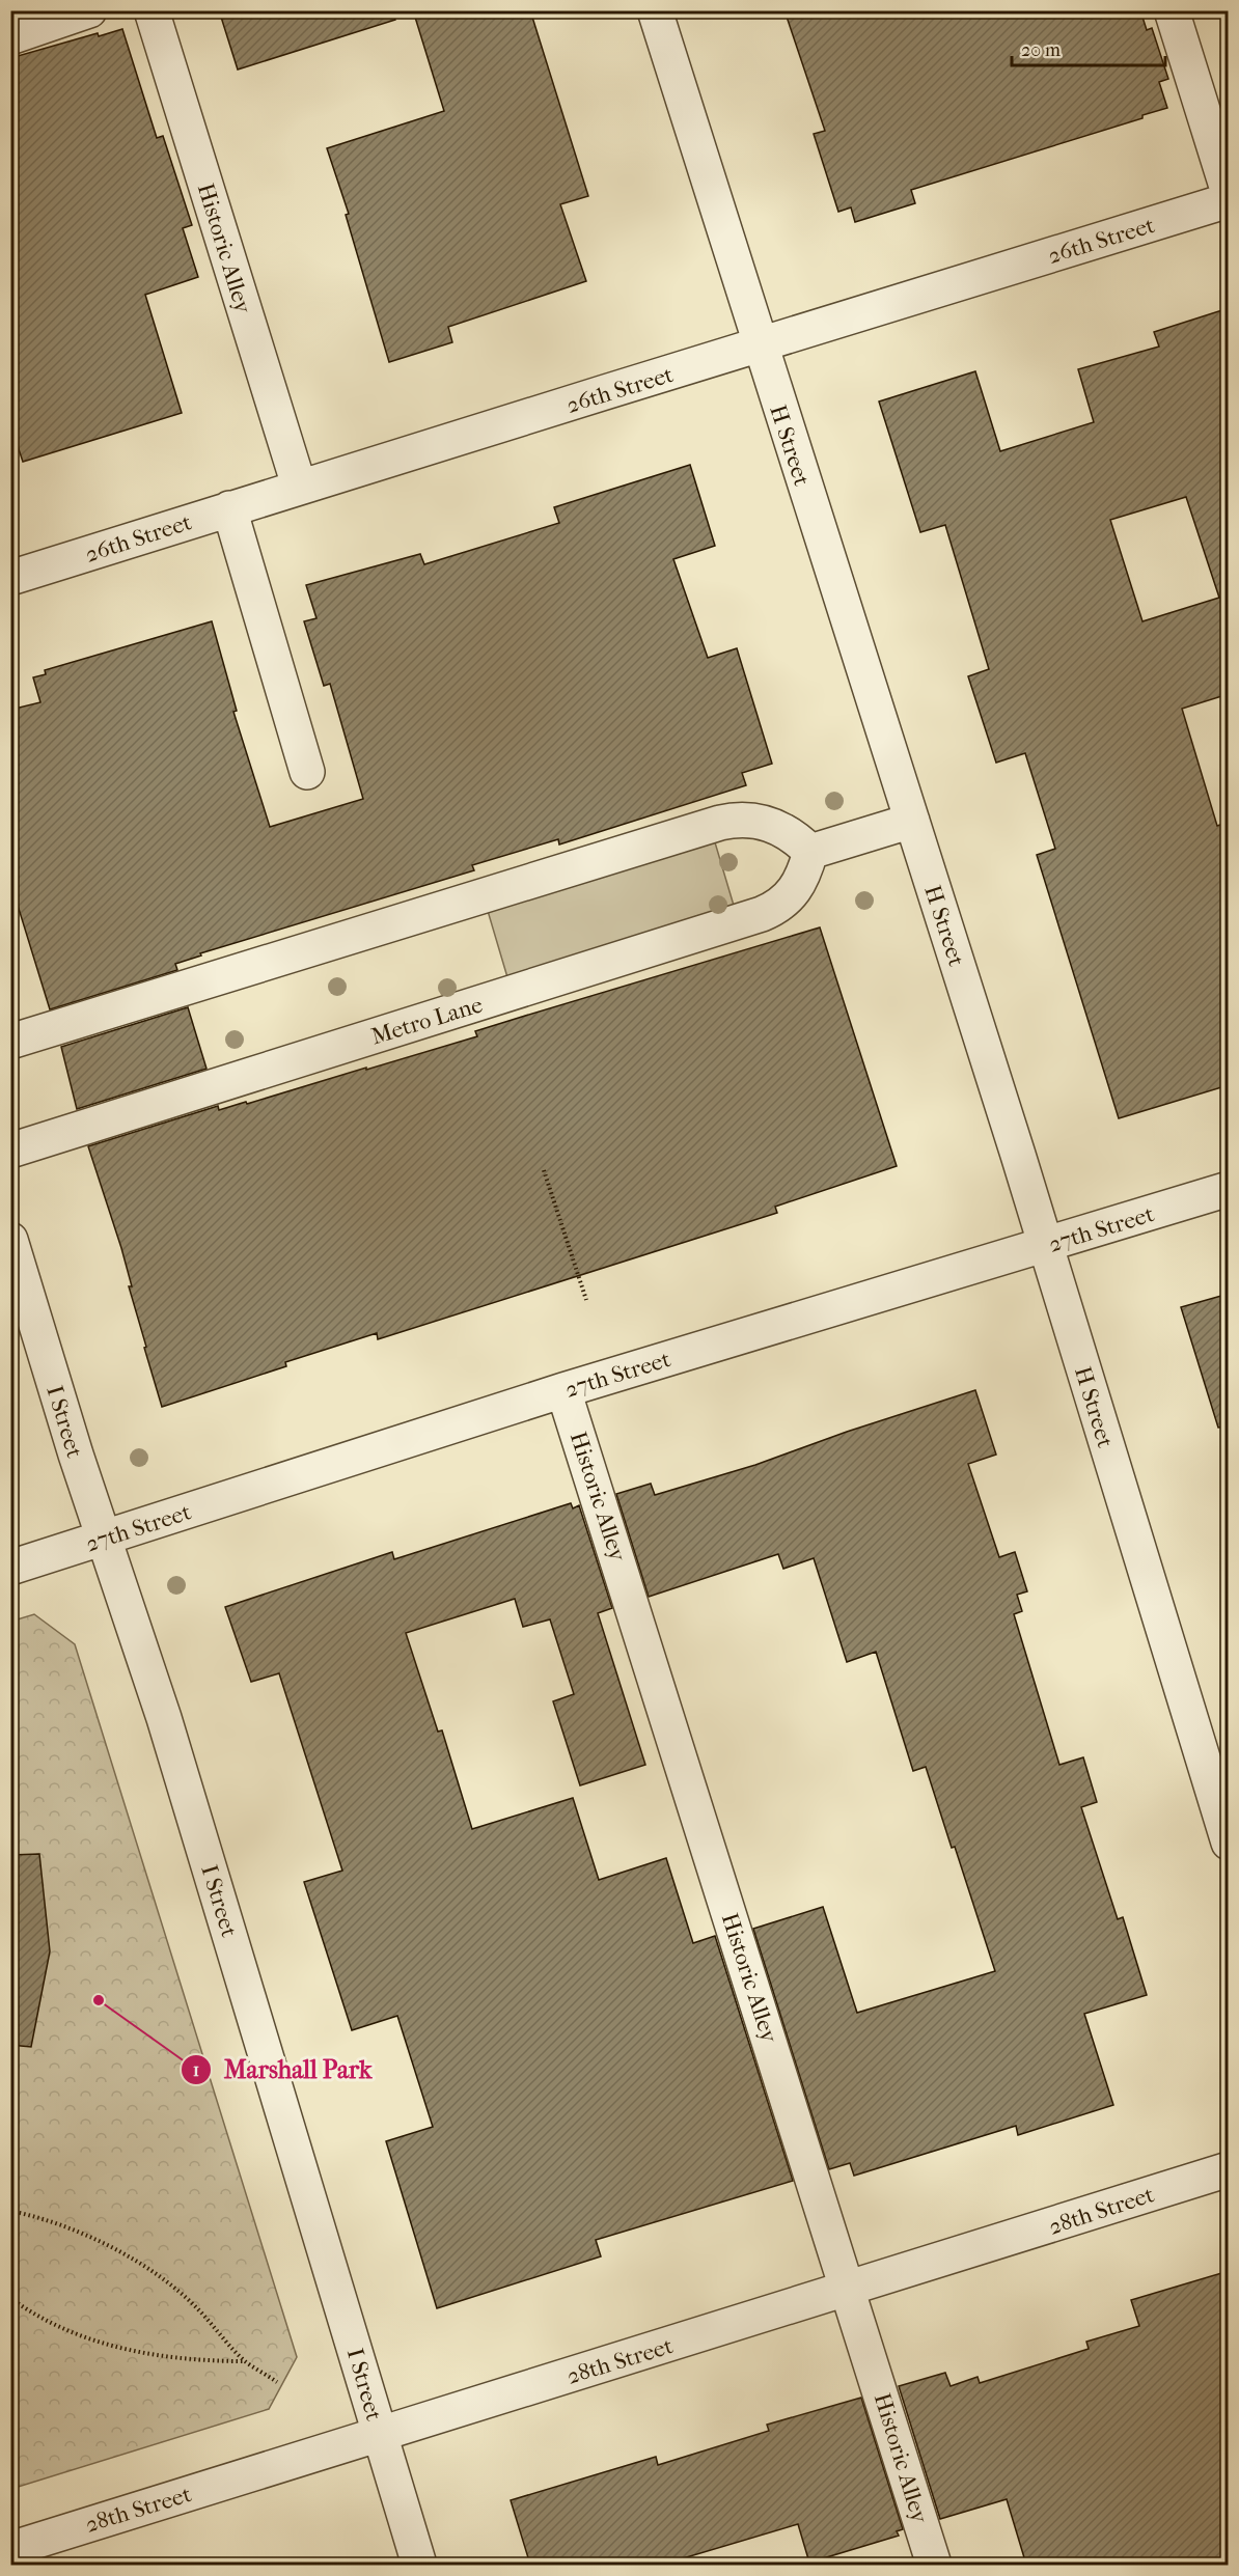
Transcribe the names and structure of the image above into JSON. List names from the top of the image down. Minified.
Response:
{"streets":{"street":["26th Street","Historic Alley","H Street","Metro Lane","27th Street","I Street","28th Street"]},"crossings":[["26th Street","Historic Alley"],["26th Street","H Street"],["Historic Alley","27th Street"],["Historic Alley","28th Street"],["H Street","27th Street"],["27th Street","I Street"],["I Street","28th Street"]],"places":["Marshall Park"],"scale_bar":"20 m"}
